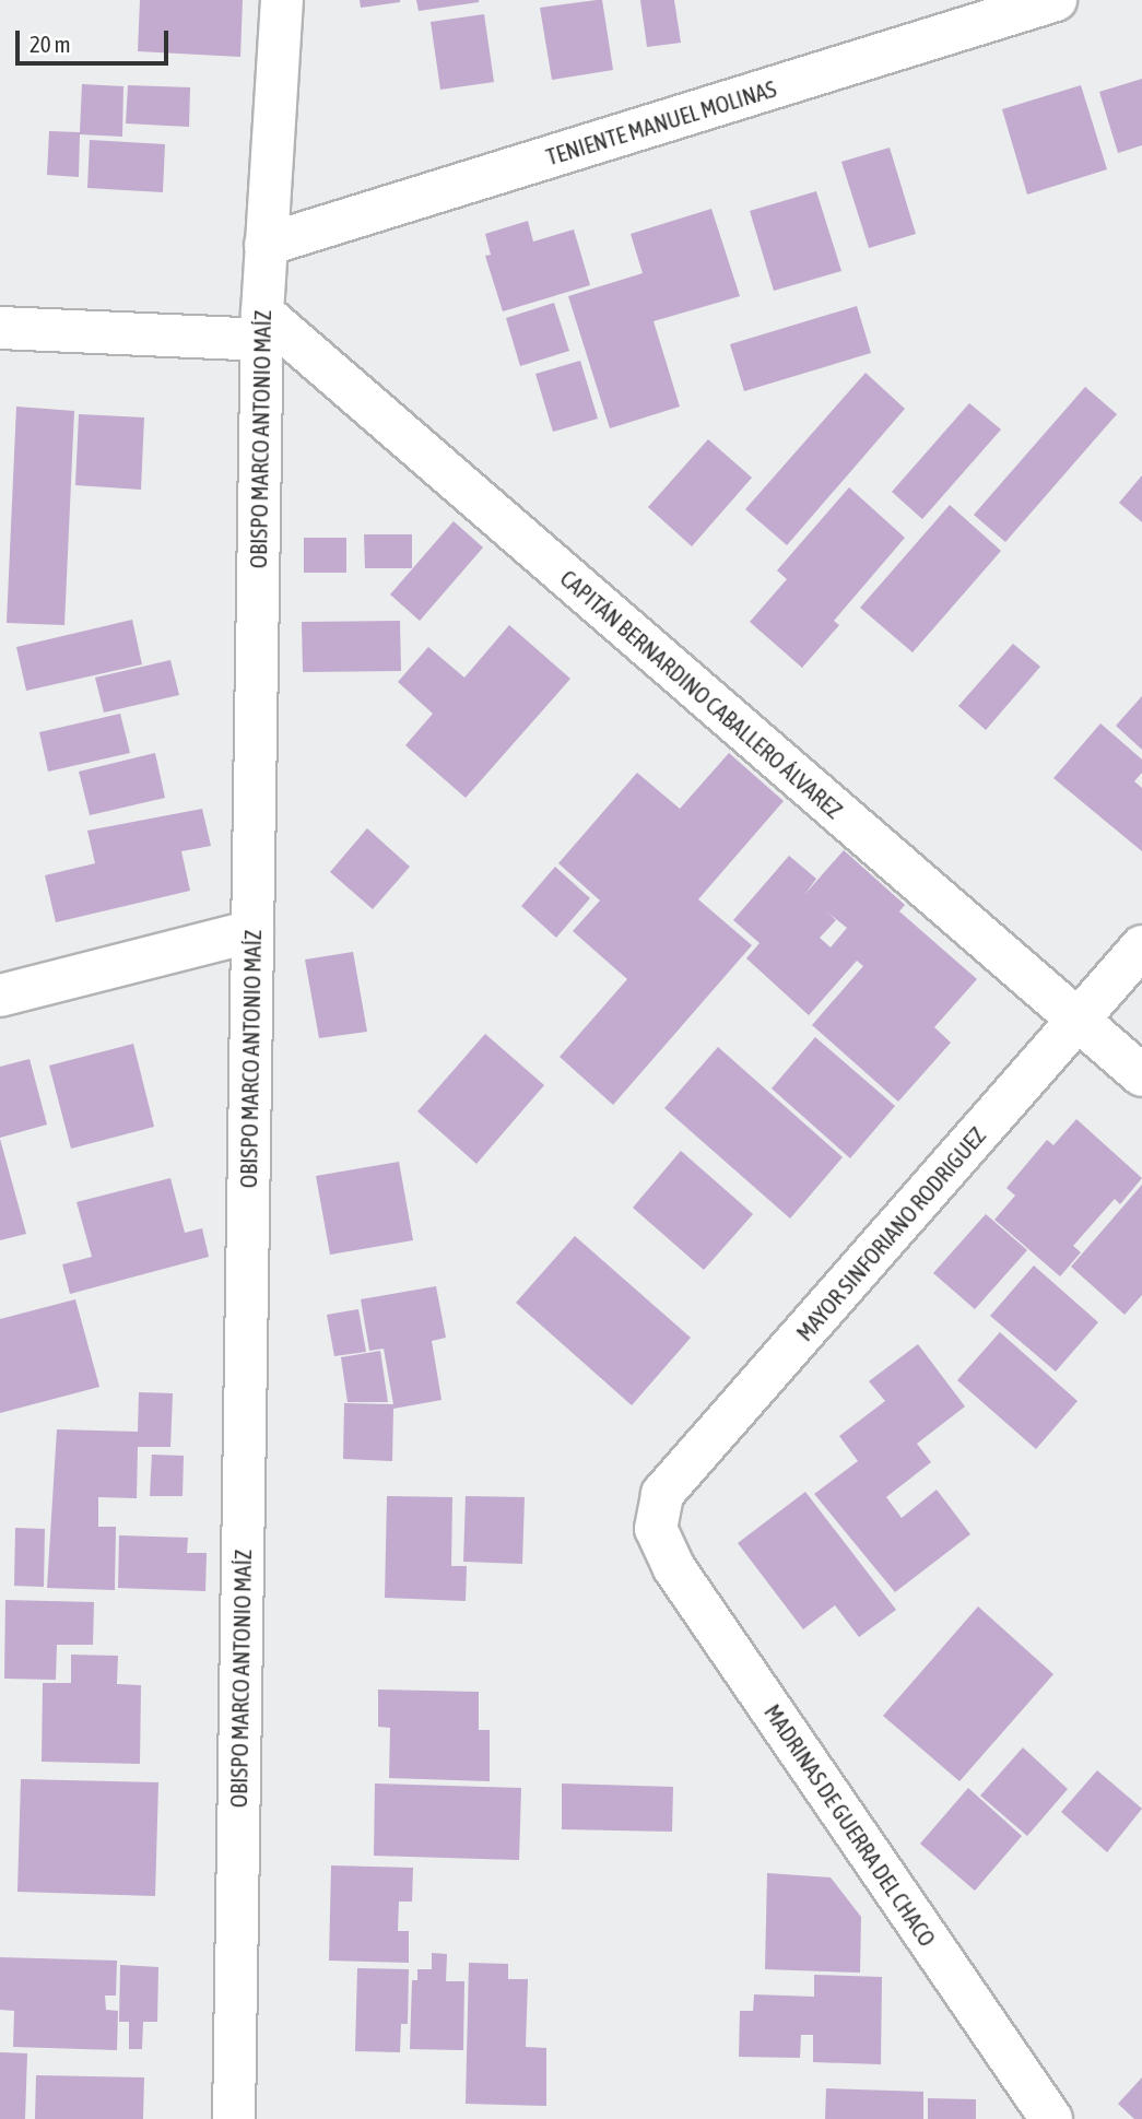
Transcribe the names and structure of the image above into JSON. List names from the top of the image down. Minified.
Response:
{"streets":{"street":["TENIENTE MANUEL MOLINAS","OBISPO MARCO ANTONIO MAÍZ","CAPITÁN BERNARDINO CABALLERO ÁLVAREZ","MAYOR SINFORIANO RODRIGUEZ","MADRINAS DE GUERRA DEL CHACO"]},"crossings":[["TENIENTE MANUEL MOLINAS","OBISPO MARCO ANTONIO MAÍZ"],["OBISPO MARCO ANTONIO MAÍZ","CAPITÁN BERNARDINO CABALLERO ÁLVAREZ"],["CAPITÁN BERNARDINO CABALLERO ÁLVAREZ","MAYOR SINFORIANO RODRIGUEZ"],["MAYOR SINFORIANO RODRIGUEZ","MADRINAS DE GUERRA DEL CHACO"]],"scale_bar":"20 m"}
